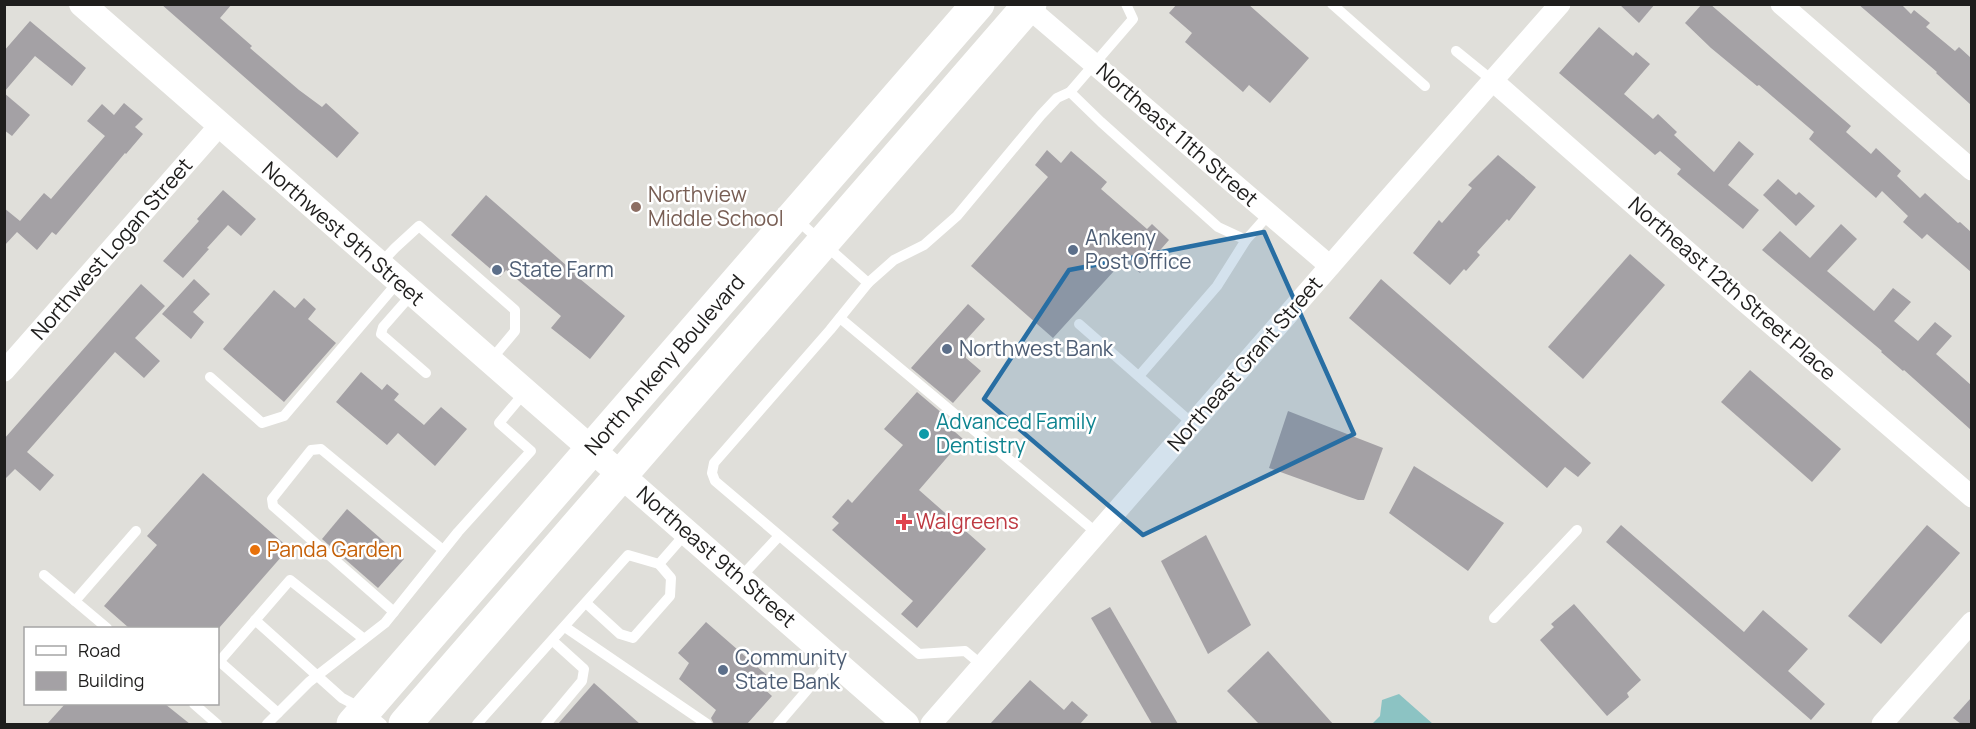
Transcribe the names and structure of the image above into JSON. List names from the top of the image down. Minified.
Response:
{"streets":{"main road":["North Ankeny Boulevard"],"street":["Northeast 11th Street","Northwest 9th Street","Northwest Logan Street","Northeast 12th Street Place","Northeast Grant Street","Northeast 9th Street"]},"crossings":[["Northeast 11th Street","Northeast Grant Street"],["Northeast 11th Street","North Ankeny Boulevard"],["Northwest 9th Street","Northwest Logan Street"],["Northwest 9th Street","North Ankeny Boulevard"],["Northwest 9th Street","Northeast 9th Street"],["Northeast 12th Street Place","Northeast Grant Street"],["North Ankeny Boulevard","Northeast 9th Street"]],"places":{"other":["Northview Middle School","Ankeny Post Office","State Farm","Northwest Bank","Advanced Family Dentistry","Panda Garden","Community State Bank"],"health":["Walgreens"]},"legend":["Road","Building"]}
